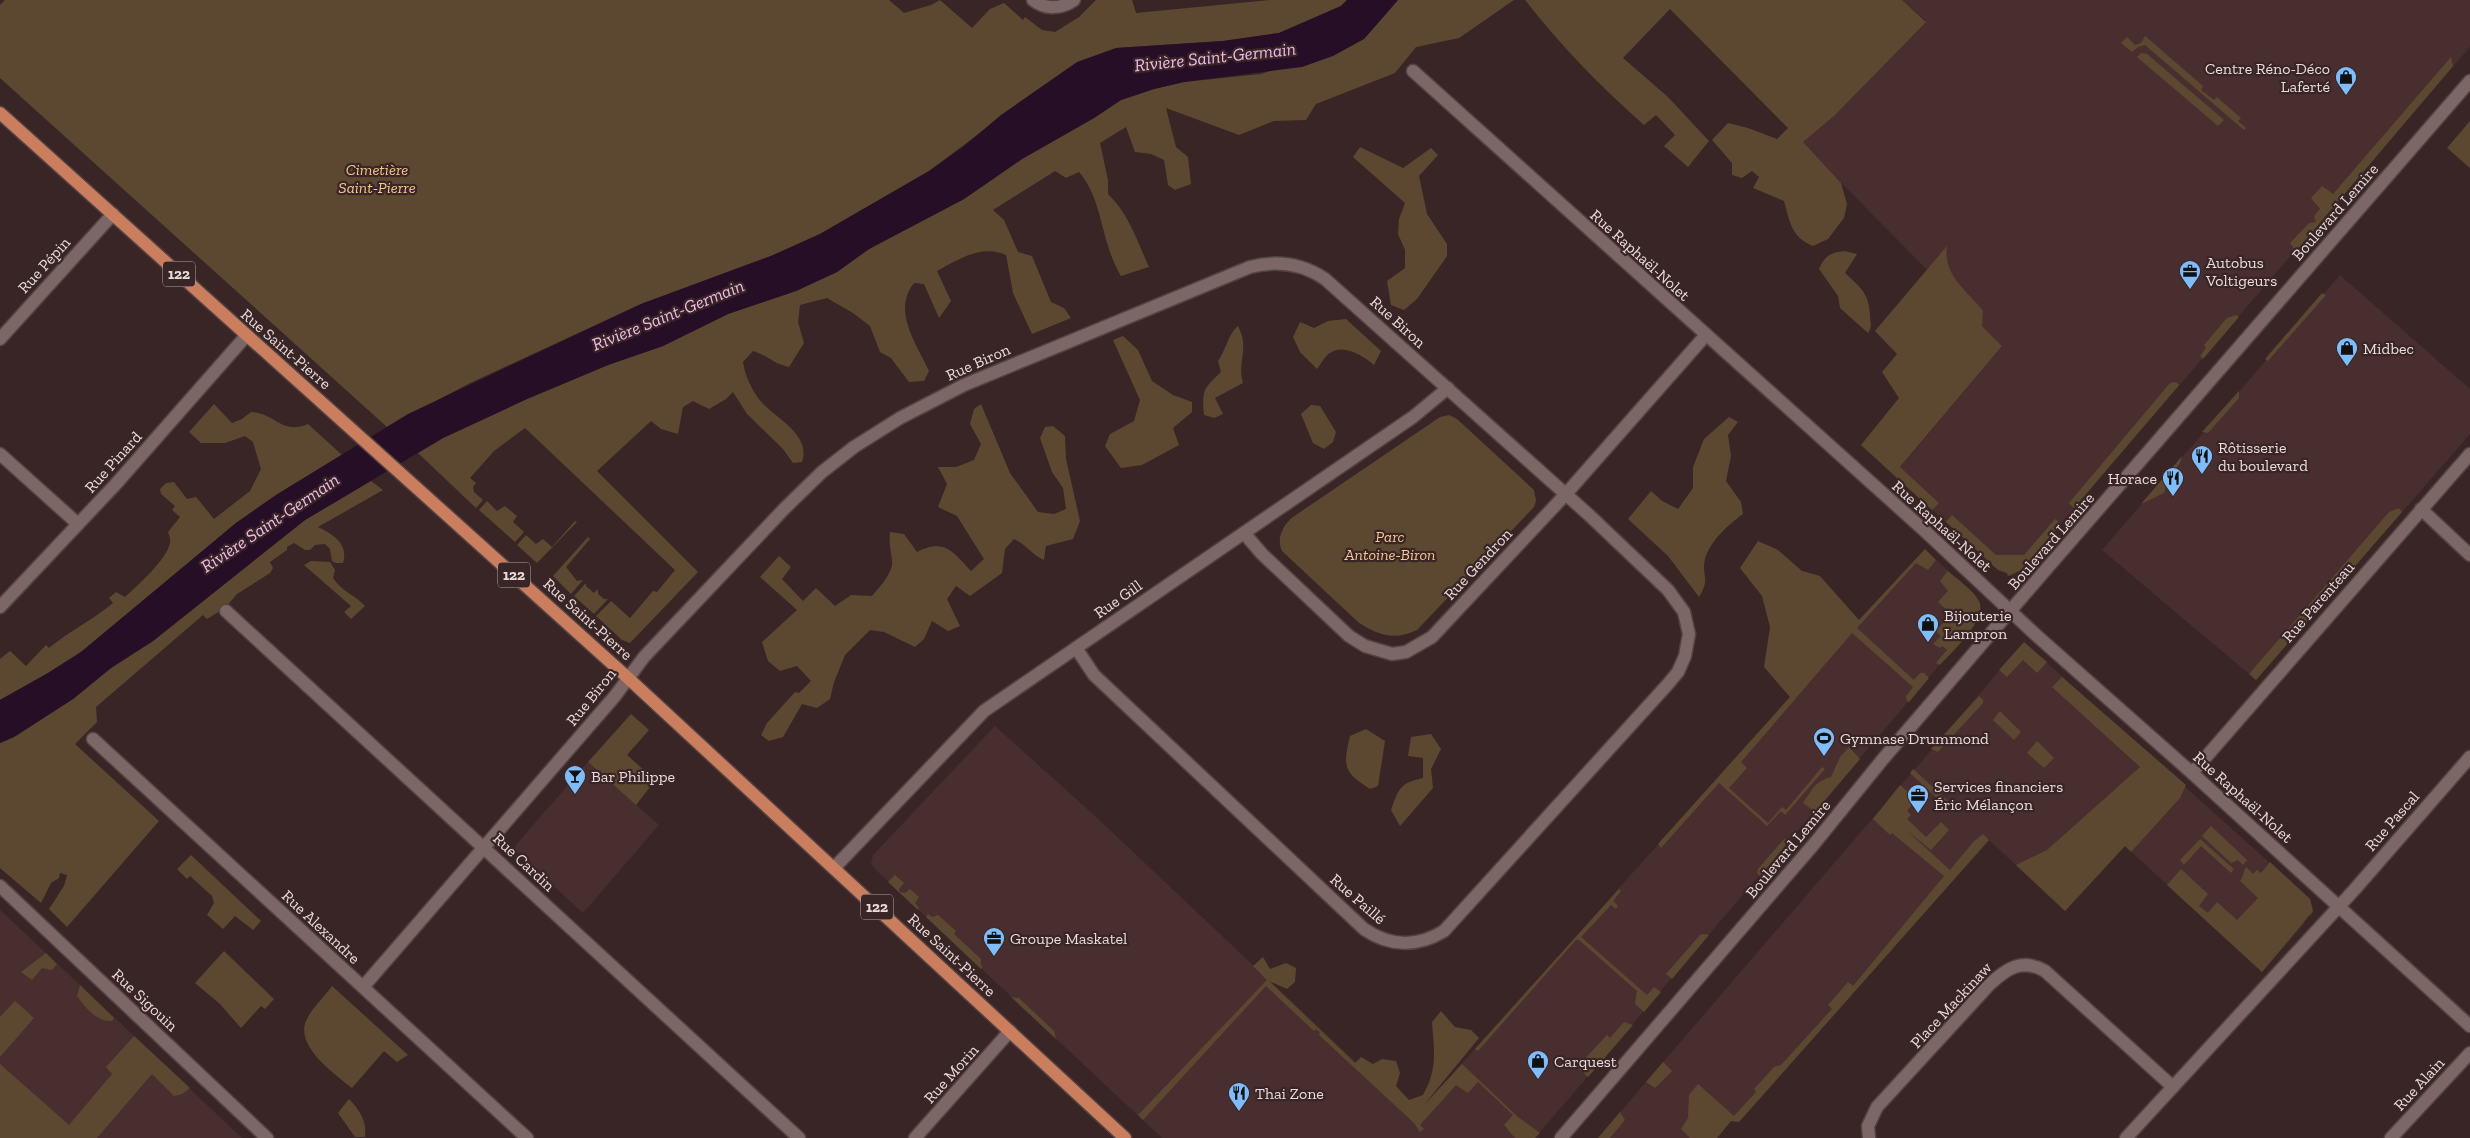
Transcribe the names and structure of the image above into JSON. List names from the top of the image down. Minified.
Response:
{"streets":{"main road":["122","Rue Saint-Pierre"],"street":["Boulevard Lemire","Rue Raphaël-Nolet","Rue Pépin","Rue Biron","Rue Pinard","Rue Gendron","Rue Gill","Rue Parenteau","Rue Pascal","Rue Cardin","Rue Paillé","Rue Alexandre","Rue Sigouin","Place Mackinaw","Rue Morin","Rue Alain"]},"crossings":[["Boulevard Lemire","Rue Raphaël-Nolet"],["Rue Raphaël-Nolet","Rue Gendron"],["Rue Raphaël-Nolet","Rue Parenteau"],["Rue Raphaël-Nolet","Rue Pascal"],["Rue Pépin","Rue Saint-Pierre"],["Rue Biron","Rue Saint-Pierre"],["Rue Biron","Rue Gendron"],["Rue Biron","Rue Gill"],["Rue Biron","Rue Cardin"],["Rue Biron","Rue Paillé"],["Rue Biron","Rue Alexandre"],["Rue Saint-Pierre","Rue Pinard"],["Rue Saint-Pierre","Rue Gill"],["Rue Saint-Pierre","Rue Morin"],["Rue Gendron","Rue Gill"],["Rue Gill","Rue Paillé"]],"water":["Rivière Saint-Germain"],"parks":["Cimetière Saint-Pierre","Parc Antoine-Biron"],"places":{"shop":["Centre Réno-Déco Laferté","Midbec","Bijouterie Lampron","Carquest"],"office":["Autobus Voltigeurs","Services financiers Éric Mélançon","Groupe Maskatel"],"restaurant":["Rôtisserie du boulevard","Horace","Thai Zone"],"sports":["Gymnase Drummond"],"bar":["Bar Philippe"]}}
